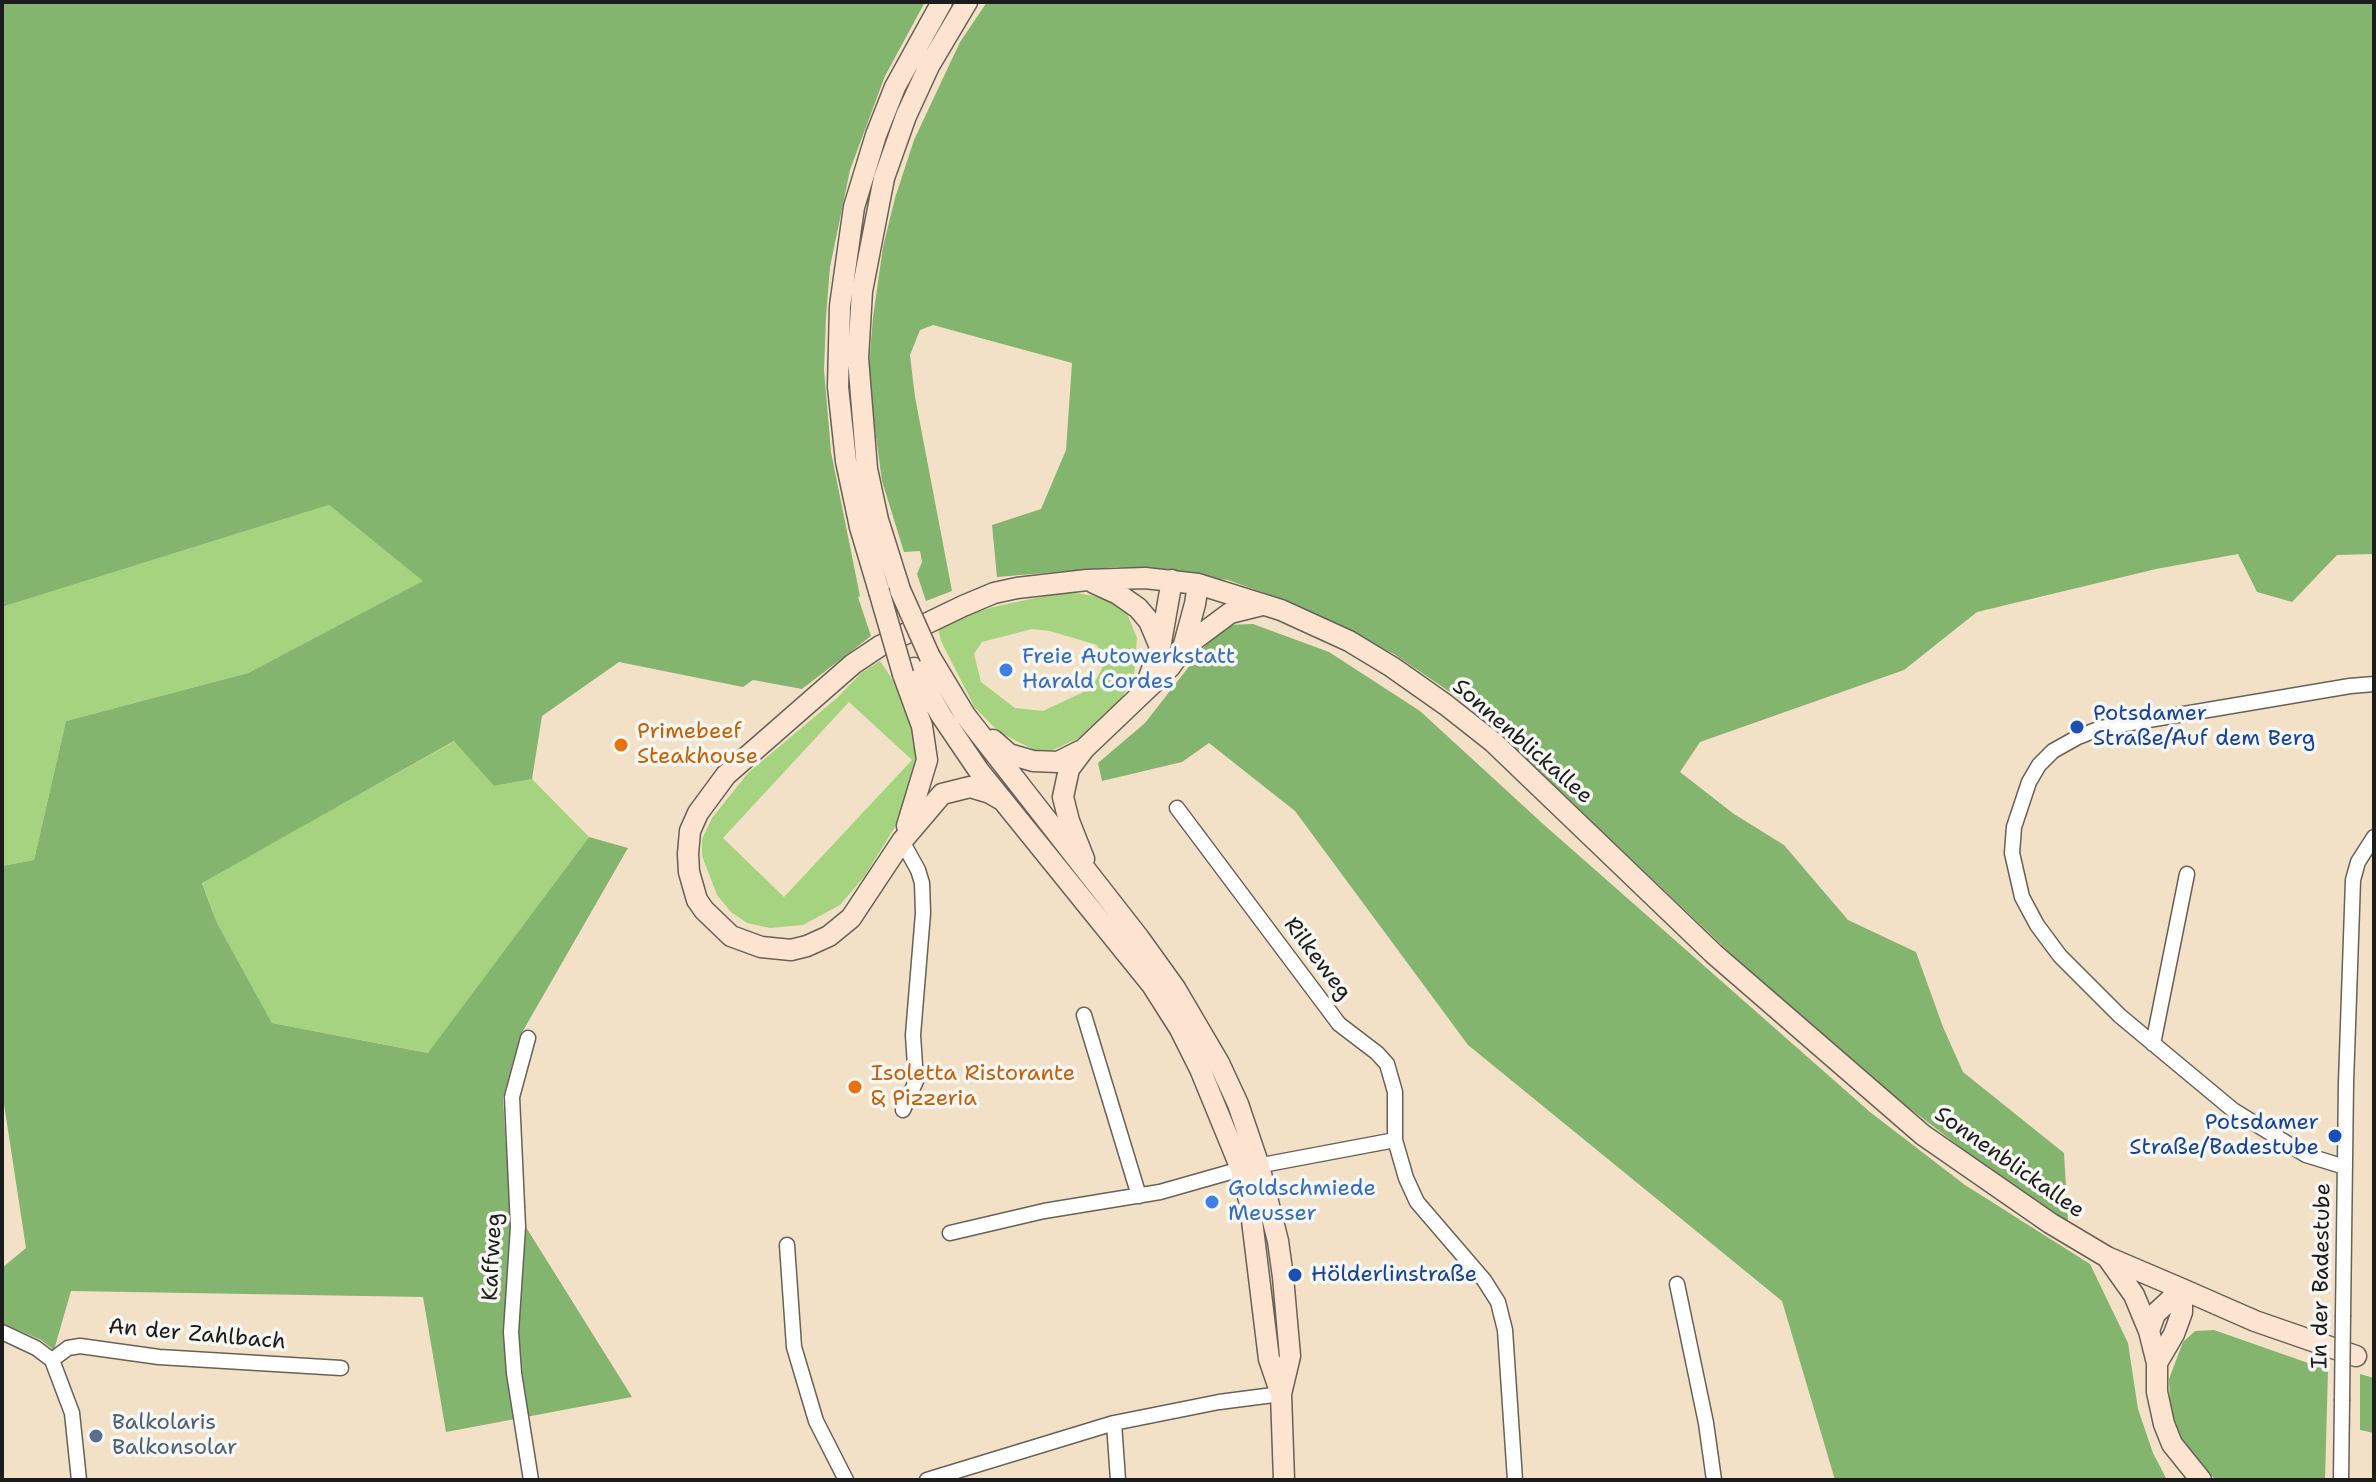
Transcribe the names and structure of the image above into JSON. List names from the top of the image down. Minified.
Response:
{"streets":{"main road":["Sonnenblickallee"],"street":["Rilkeweg","Kaffweg","In der Badestube","An der Zahlbach"]},"places":["Freie Autowerkstatt Harald Cordes","Potsdamer Straße/Auf dem Berg","Primebeef Steakhouse","Isoletta Ristorante & Pizzeria","Potsdamer Straße/Badestube","Goldschmiede Meusser","Hölderlinstraße","Balkolaris Balkonsolar"]}
